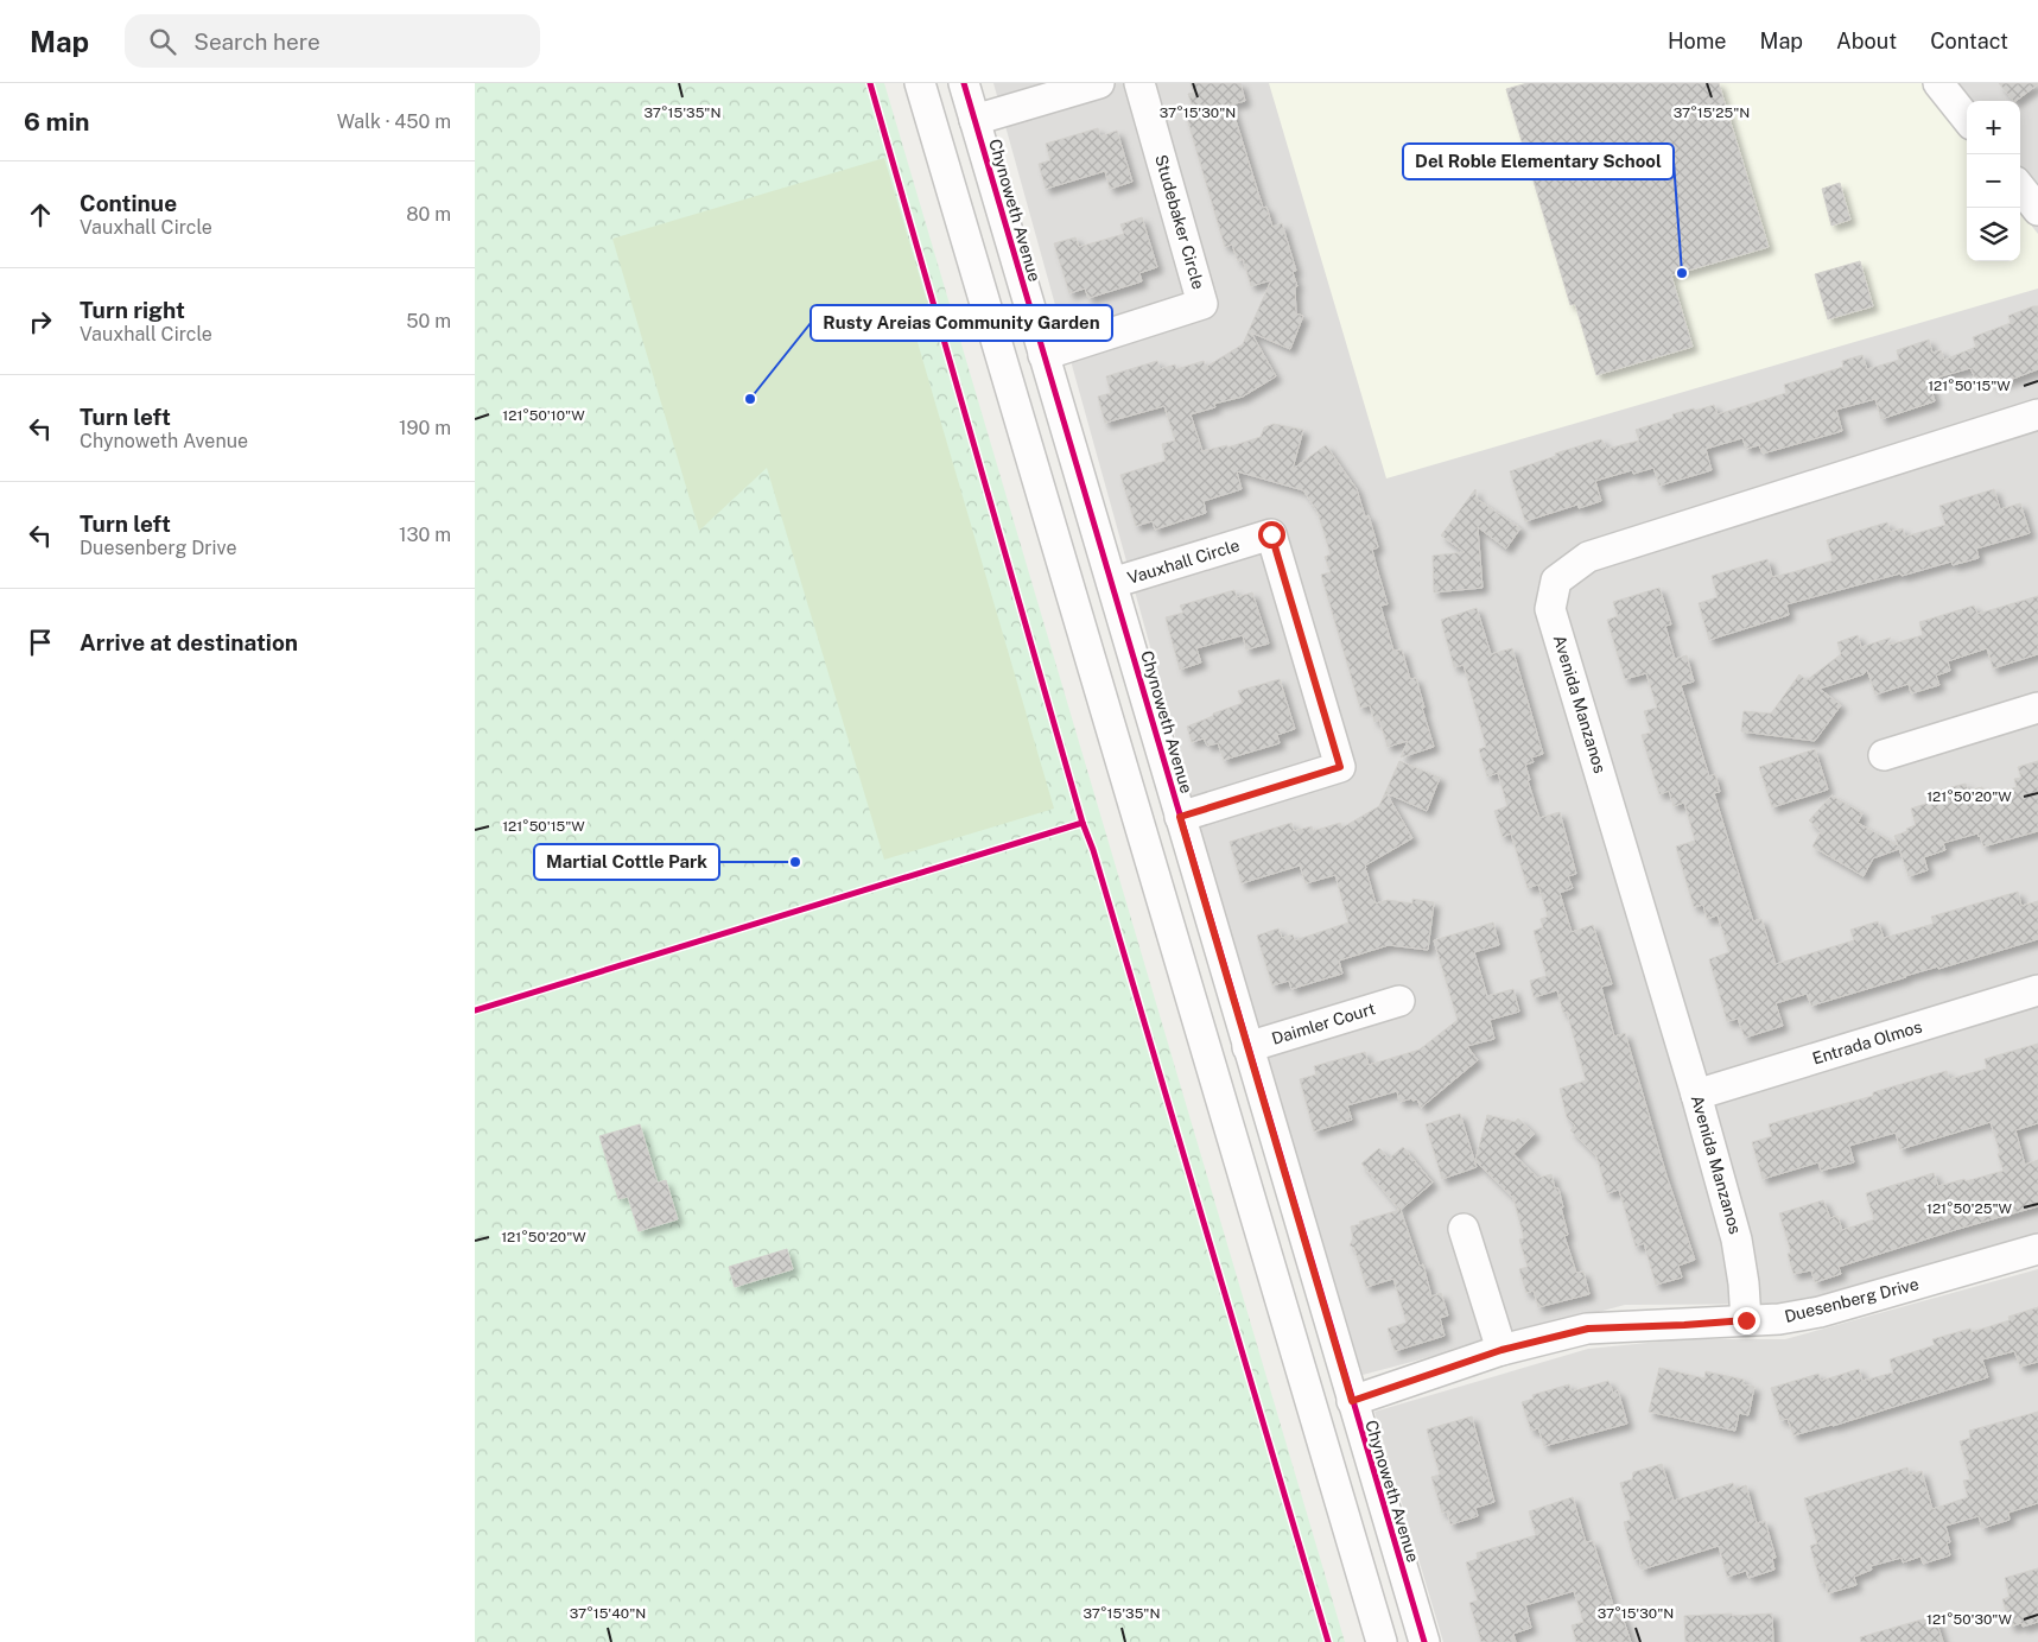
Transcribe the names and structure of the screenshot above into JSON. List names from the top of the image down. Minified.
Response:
{"streets":{"street":["Chynoweth Avenue","Studebaker Circle","Vauxhall Circle","Avenida Manzanos","Daimler Court","Entrada Olmos","Duesenberg Drive"]},"crossings":[["Chynoweth Avenue","Studebaker Circle"],["Chynoweth Avenue","Vauxhall Circle"],["Chynoweth Avenue","Daimler Court"],["Chynoweth Avenue","Duesenberg Drive"],["Avenida Manzanos","Entrada Olmos"],["Avenida Manzanos","Duesenberg Drive"]],"places":["Del Roble Elementary School","Rusty Areias Community Garden","Martial Cottle Park"],"page":{"header":"Map","search":"Search here","nav":["Home","Map","About","Contact"],"heading":["6 min","Walk · 450 m"],"map_buttons":["+","−"],"list":[["Continue","Vauxhall Circle","80 m"],["Turn right","Vauxhall Circle","50 m"],["Turn left","Chynoweth Avenue","190 m"],["Turn left","Duesenberg Drive","130 m"],"Arrive at destination"]},"coordinates":["37°15'35\"N","37°15'30\"N","37°15'25\"N","121°50'15\"W","121°50'10\"W","121°50'20\"W","121°50'25\"W","37°15'40\"N","121°50'30\"W"]}
